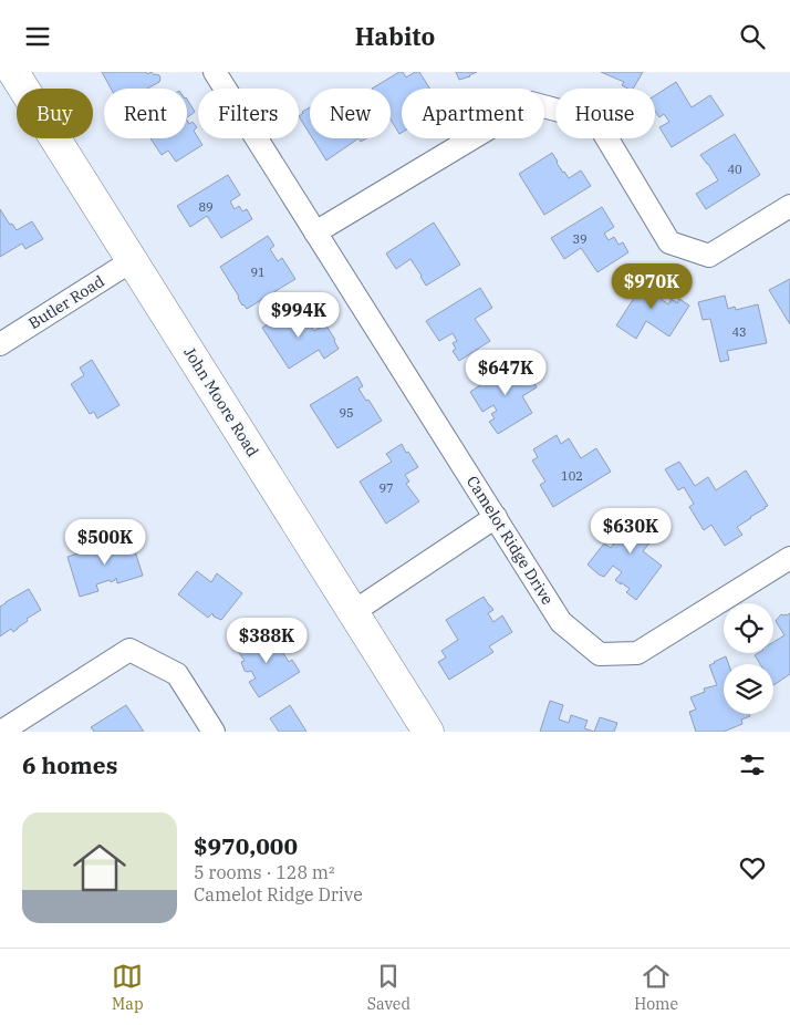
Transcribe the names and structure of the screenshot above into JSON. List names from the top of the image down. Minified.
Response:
{"streets":{"street":["Butler Road","John Moore Road","Camelot Ridge Drive"]},"crossings":[["Butler Road","John Moore Road"]],"house_numbers":["40","89","39","91","43","95","102","97"],"page":{"header":"Habito","chip":["Buy","Rent","Filters","New","Apartment","House"],"price":["$970K","$994K","$647K","$630K","$500K","$388K"],"heading":"6 homes","list":[{"name":"$970,000","note":"5 rooms · 128 m² · Camelot Ridge Drive"}],"tabs":["Map","Saved","Home"]}}
